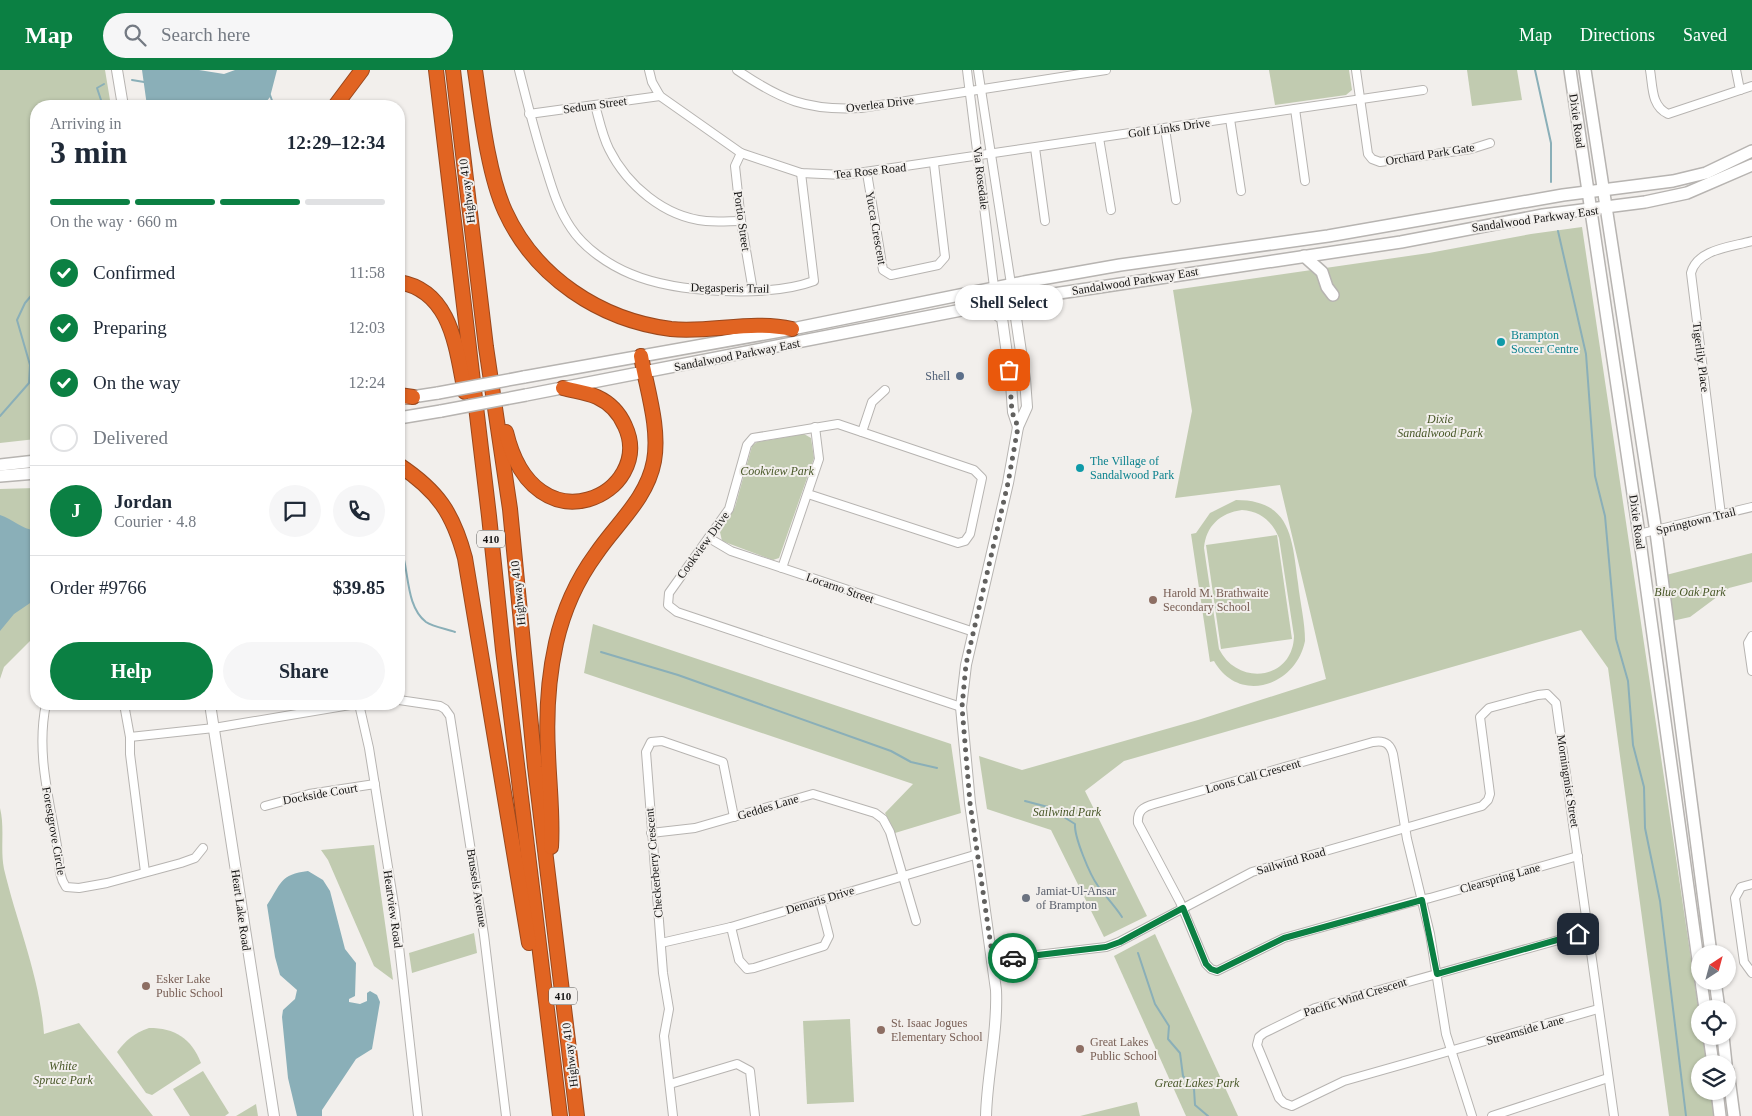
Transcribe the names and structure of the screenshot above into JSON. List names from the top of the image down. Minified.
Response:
{"streets":{"highway":["Highway 410","410"],"main road":["Dixie Road","Sandalwood Parkway East"],"street":["Overlea Drive","Sedum Street","Golf Links Drive","Orchard Park Gate","Tea Rose Road","Via Rosedale","Portio Street","Yucca Crescent","Degasperis Trail","Tigerlily Place","Springtown Trail","Cookview Drive","Locarno Street","Loons Call Crescent","Morningmist Street","Dockside Court","Geddes Lane","Forestgrove Circle","Sailwind Road","Checkerberry Crescent","Clearspring Lane","Brussels Avenue","Demaris Drive","Heartview Road","Heart Lake Road","Pacific Wind Crescent","Streamside Lane"]},"crossings":[["Overlea Drive","Via Rosedale"],["Sedum Street","Tea Rose Road"],["Sedum Street","Degasperis Trail"],["Dixie Road","Sandalwood Parkway East"],["Dixie Road","Springtown Trail"],["Golf Links Drive","Orchard Park Gate"],["Golf Links Drive","Tea Rose Road"],["Golf Links Drive","Via Rosedale"],["Tea Rose Road","Via Rosedale"],["Tea Rose Road","Portio Street"],["Tea Rose Road","Yucca Crescent"],["Tea Rose Road","Degasperis Trail"],["Via Rosedale","Sandalwood Parkway East"],["Portio Street","Degasperis Trail"],["Tigerlily Place","Springtown Trail"],["Cookview Drive","Locarno Street"],["Loons Call Crescent","Morningmist Street"],["Loons Call Crescent","Sailwind Road"],["Loons Call Crescent","Clearspring Lane"],["Morningmist Street","Sailwind Road"],["Morningmist Street","Clearspring Lane"],["Morningmist Street","Streamside Lane"],["Dockside Court","Heartview Road"],["Geddes Lane","Checkerberry Crescent"],["Geddes Lane","Demaris Drive"],["Sailwind Road","Clearspring Lane"],["Checkerberry Crescent","Demaris Drive"],["Pacific Wind Crescent","Streamside Lane"]],"parks":["Dixie Sandalwood Park","Cookview Park","Blue Oak Park","Sailwind Park","White Spruce Park","Great Lakes Park"],"places":["Brampton Soccer Centre","Shell Select","Shell","The Village of Sandalwood Park","Harold M. Brathwaite Secondary School","Jamiat-Ul-Ansar of Brampton","Esker Lake Public School","St. Isaac Jogues Elementary School","Great Lakes Public School"],"north":"top right","page":{"header":"Map","search":"Search here","nav":["Map","Directions","Saved"],"heading":["3 min","Arriving in","12:29–12:34"],"panel":["Jordan","Courier · 4.8","Order #9766","$39.85"],"bar":"On the way · 660 m","list":[["Confirmed","11:58"],["Preparing","12:03"],["On the way","12:24"],"Delivered"],"bubble":"Shell Select","round":"J","buttons":["Help","Share"]}}
